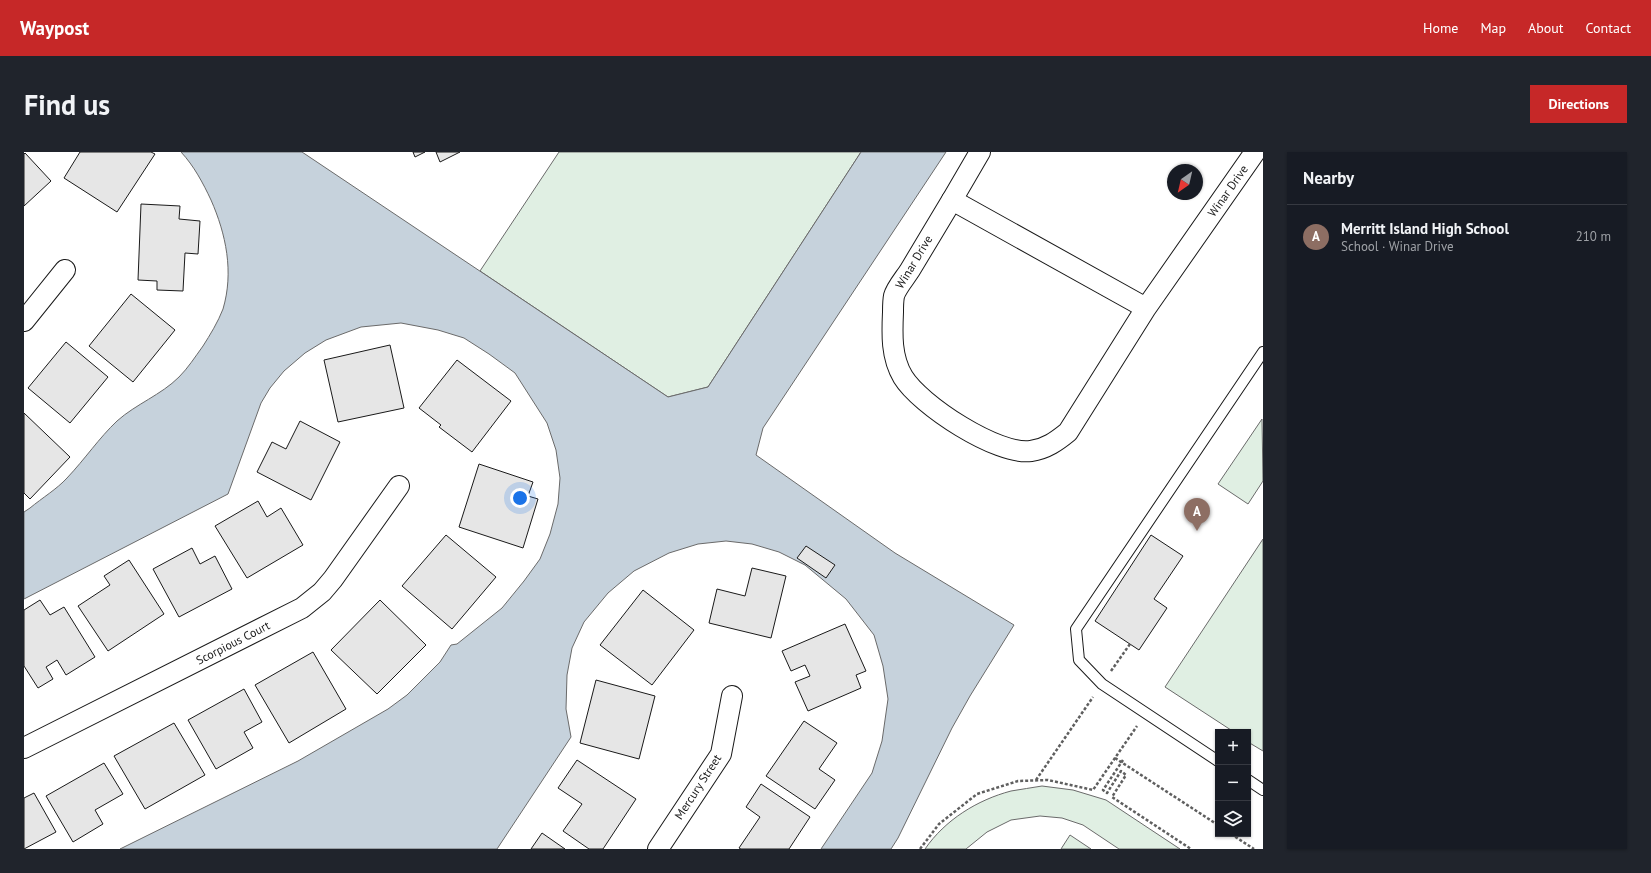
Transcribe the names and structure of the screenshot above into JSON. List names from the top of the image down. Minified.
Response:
{"streets":{"street":["Winar Drive","Scorpious Court","Mercury Street"]},"north":"bottom left","page":{"header":"Waypost","nav":["Home","Map","About","Contact"],"buttons":"Directions","title":"Find us","heading":"Nearby","list":[{"mark":"A","name":"Merritt Island High School","note":"School · Winar Drive","value":"210 m"}],"pins":"A","map_buttons":["+","−"]}}
